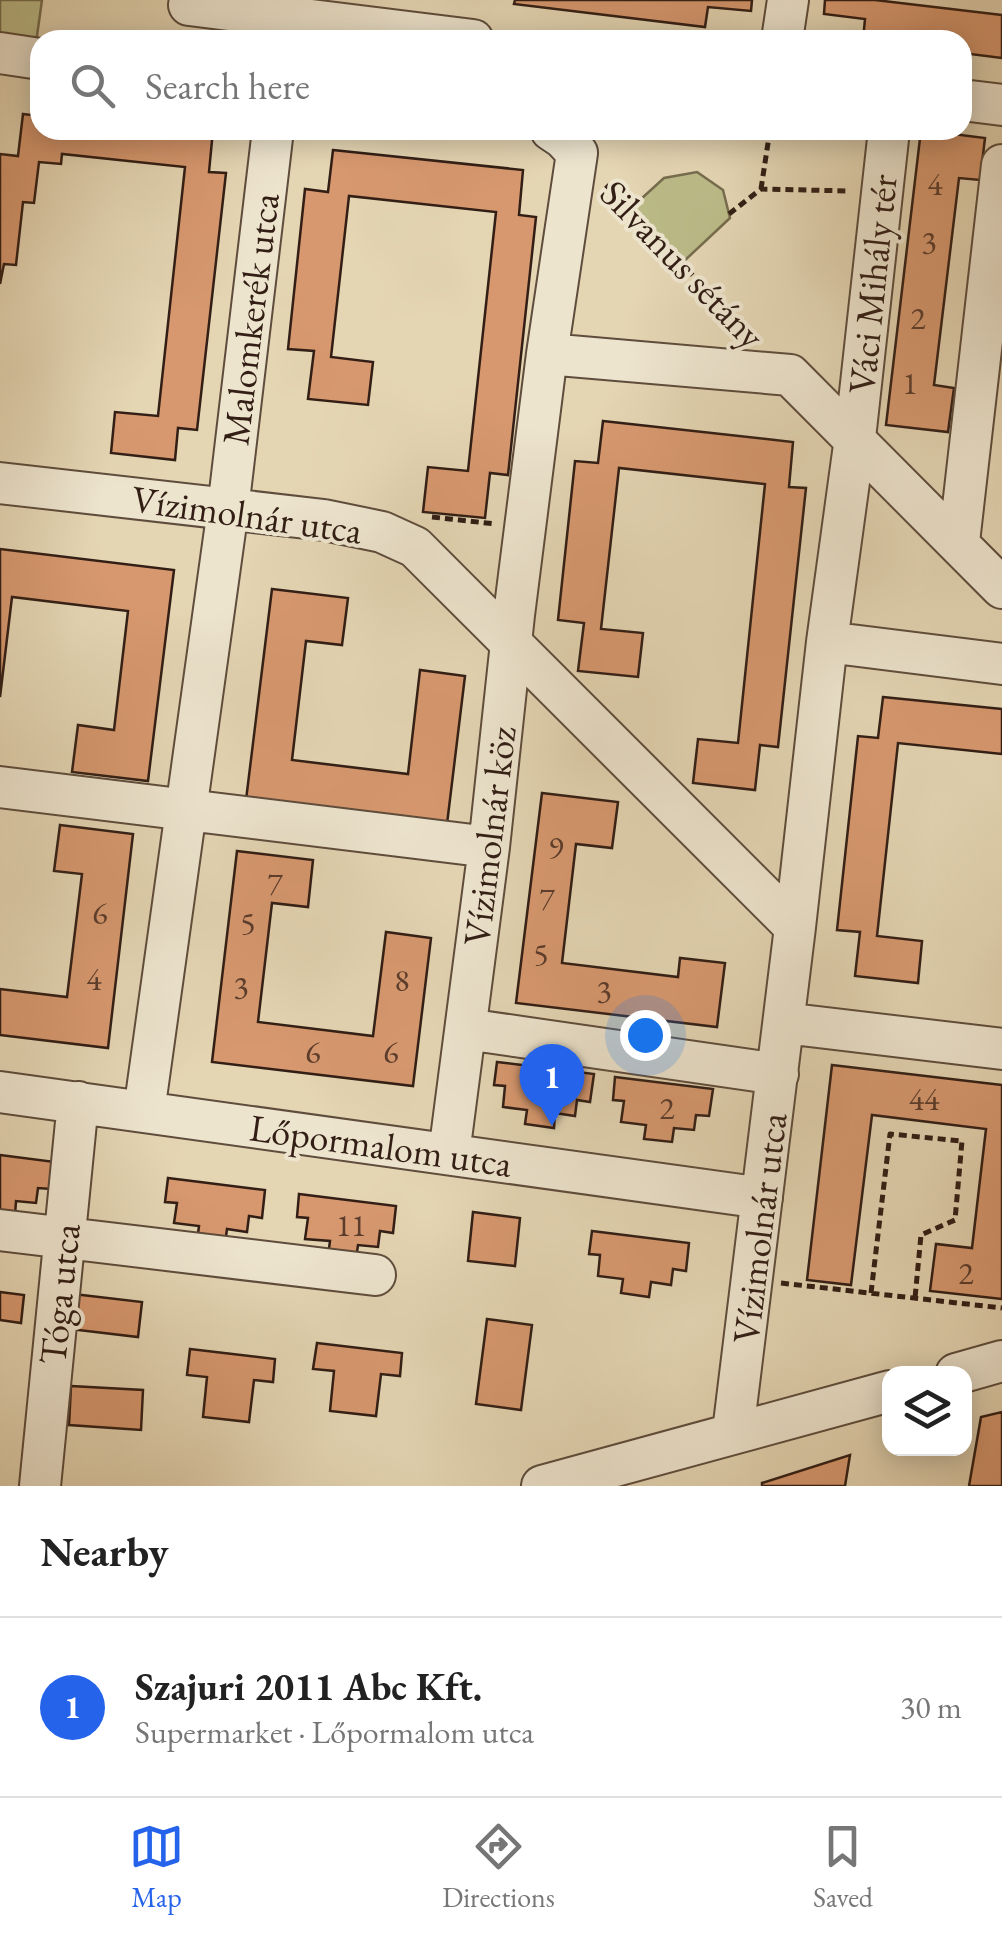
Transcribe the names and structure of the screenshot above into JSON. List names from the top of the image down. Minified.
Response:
{"streets":{"street":["Silvanus sétány","Váci Mihály tér","Malomkerék utca","Vízimolnár utca","Vízimolnár köz","Lőpormalom utca","Tóga utca"]},"crossings":[["Silvanus sétány","Váci Mihály tér"],["Malomkerék utca","Vízimolnár utca"],["Vízimolnár utca","Vízimolnár köz"],["Vízimolnár utca","Lőpormalom utca"],["Vízimolnár köz","Lőpormalom utca"],["Lőpormalom utca","Tóga utca"]],"house_numbers":["4","3","2","1","9","7","7","6","5","5","4","8","3","3","6","6","44","2","11","2"],"page":{"search":"Search here","pins":"1","heading":"Nearby","list":[{"mark":"1","name":"Szajuri 2011 Abc Kft.","note":"Supermarket · Lőpormalom utca","value":"30 m"}],"nav":["Map","Directions","Saved"]}}
